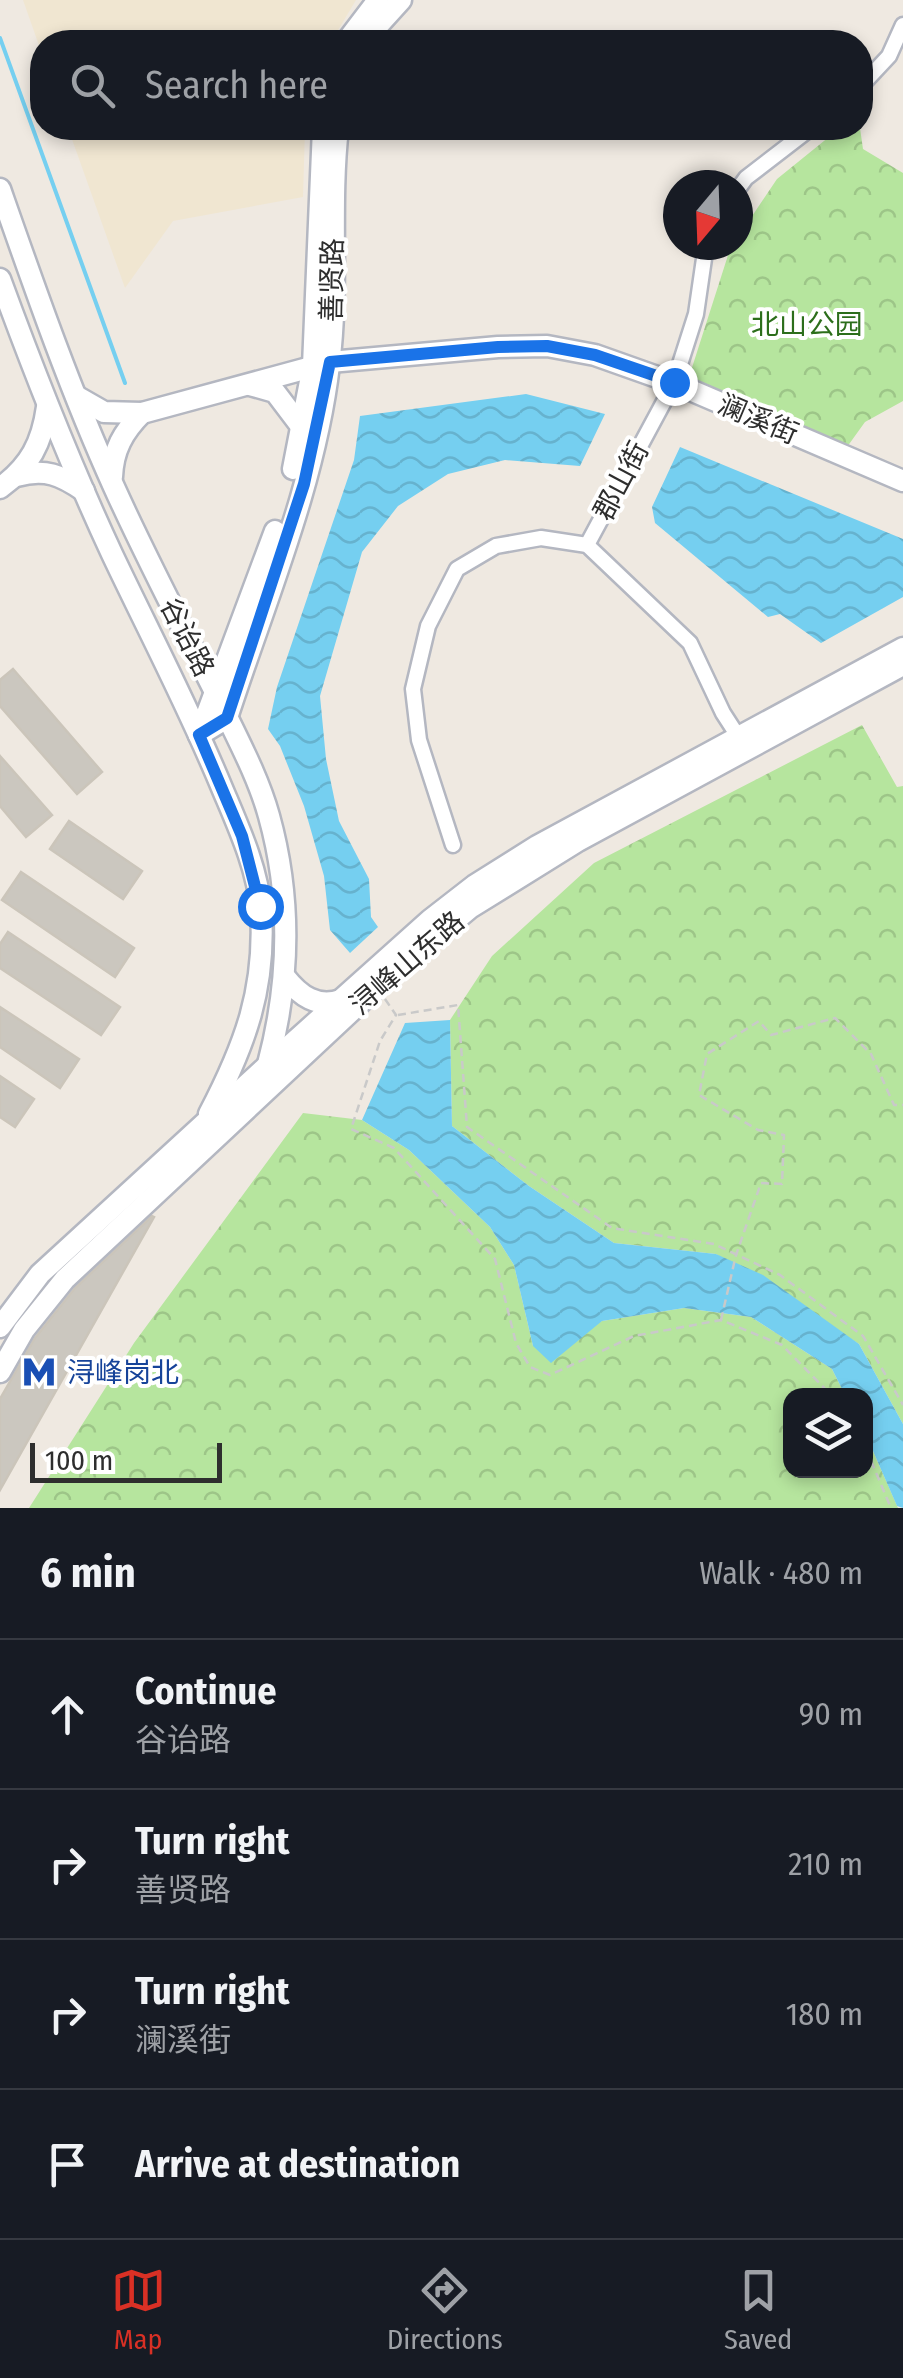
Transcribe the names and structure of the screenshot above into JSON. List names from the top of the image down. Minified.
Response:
{"streets":{"street":["善贤路","澜溪街","郡山街","谷诒路","浔峰山东路"]},"crossings":[["善贤路","澜溪街"],["善贤路","谷诒路"],["澜溪街","郡山街"],["谷诒路","浔峰山东路"]],"parks":["北山公园"],"places":{"metro station":["浔峰岗北"]},"scale_bar":"100 m","north":"bottom","page":{"search":"Search here","scale":"100 m","heading":["6 min","Walk · 480 m"],"list":[["Continue","谷诒路","90 m"],["Turn right","善贤路","210 m"],["Turn right","澜溪街","180 m"],"Arrive at destination"],"nav":["Map","Directions","Saved"]}}
